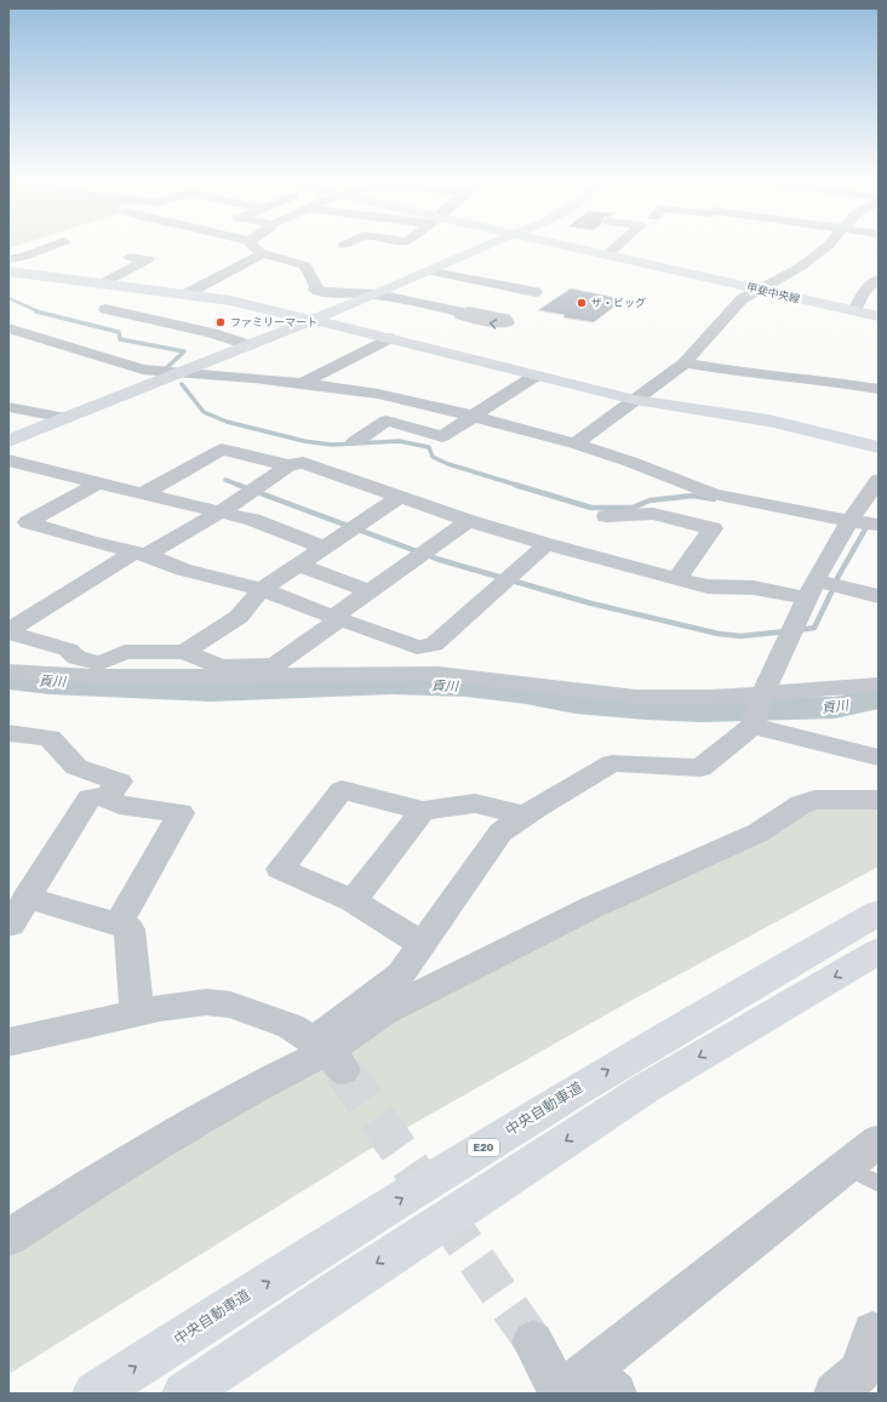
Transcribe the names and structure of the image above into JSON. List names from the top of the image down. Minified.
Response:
{"streets":{"main road":["甲斐中央線","中央自動車道","E20"]},"water":["貢川"],"places":["ザ・ビッグ","ファミリーマート"]}
